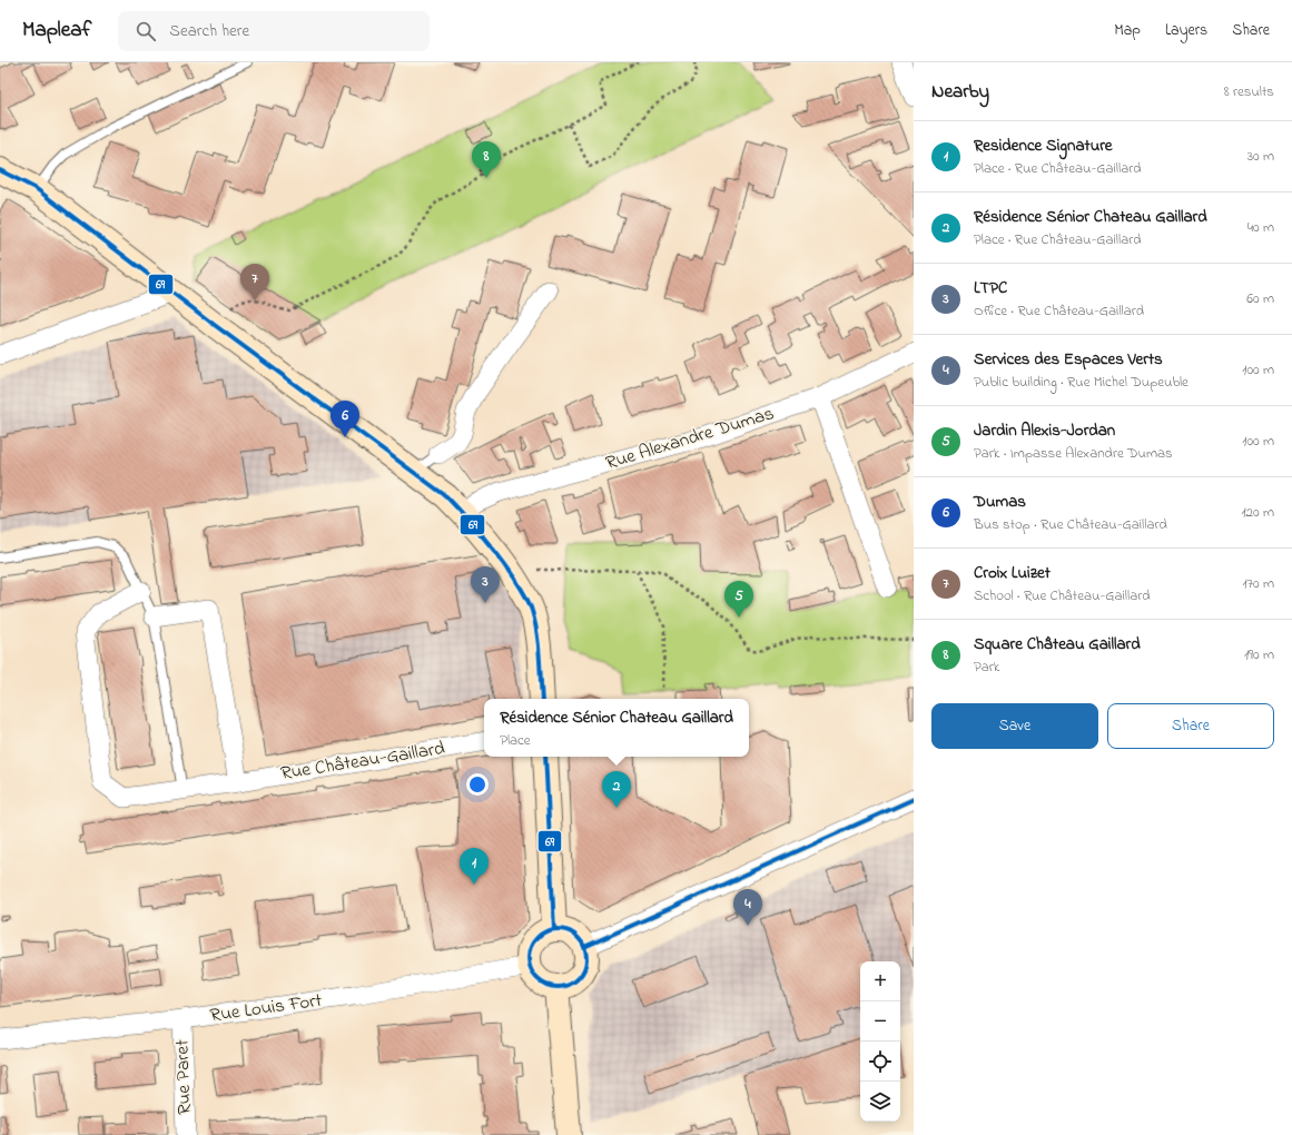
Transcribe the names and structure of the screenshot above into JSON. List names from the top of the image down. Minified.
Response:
{"streets":{"street":["Rue Alexandre Dumas","Rue Château-Gaillard","Rue Louis Fort","Rue Paret"]},"crossings":[["Rue Louis Fort","Rue Paret"]],"lines":["transit line 69"],"page":{"header":"Mapleaf","search":"Search here","nav":["Map","Layers","Share"],"heading":["Nearby","8 results"],"list":[{"mark":"1","name":"Residence Signature","note":"Place · Rue Château-Gaillard","value":"30 m"},{"mark":"2","name":"Résidence Sénior Chateau Gaillard","note":"Place · Rue Château-Gaillard","value":"40 m"},{"mark":"3","name":"LTPC","note":"Office · Rue Château-Gaillard","value":"60 m"},{"mark":"4","name":"Services des Espaces Verts","note":"Public building · Rue Michel Dupeuble","value":"100 m"},{"mark":"5","name":"Jardin Alexis-Jordan","note":"Park · Impasse Alexandre Dumas","value":"100 m"},{"mark":"6","name":"Dumas","note":"Bus stop · Rue Château-Gaillard","value":"120 m"},{"mark":"7","name":"Croix Luizet","note":"School · Rue Château-Gaillard","value":"170 m"},{"mark":"8","name":"Square Château Gaillard","note":"Park","value":"190 m"}],"pins":["8","7","6","3","5","2","1","4"],"buttons":["Save","Share"],"popup":["Résidence Sénior Chateau Gaillard","Place"],"map_buttons":["+","−"]}}
